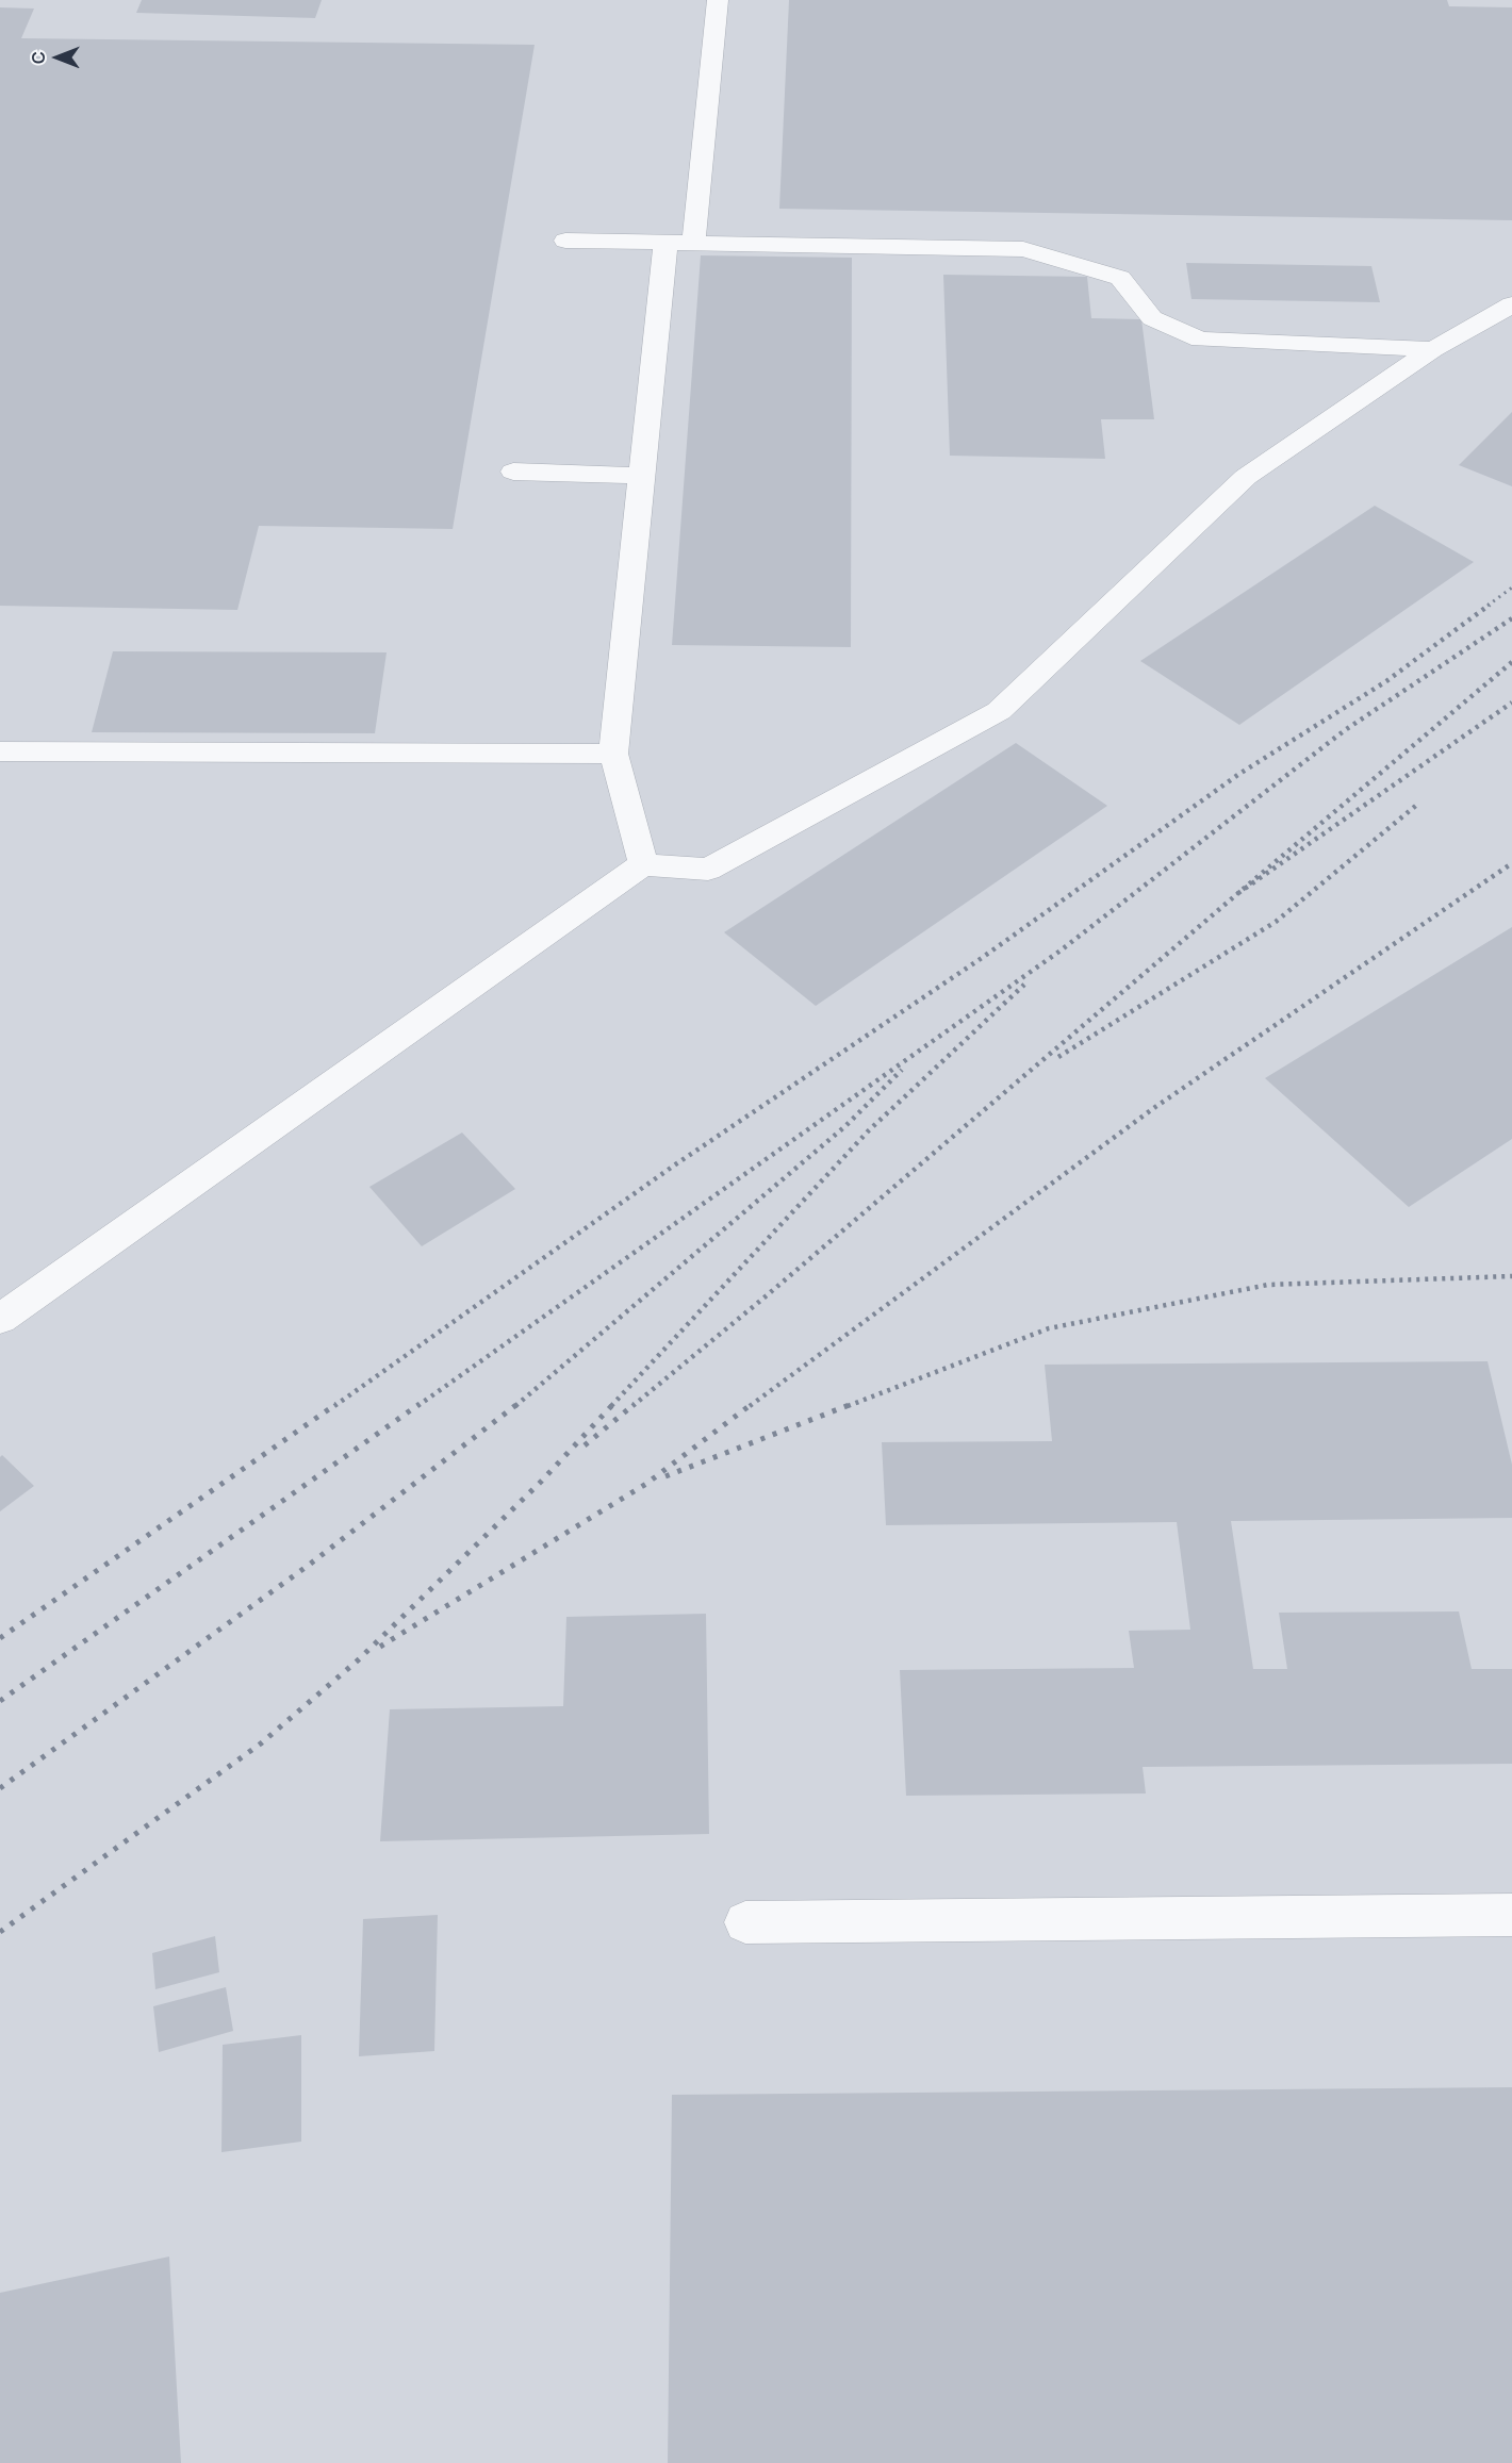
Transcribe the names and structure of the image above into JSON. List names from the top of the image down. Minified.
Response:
{"north":"left"}
